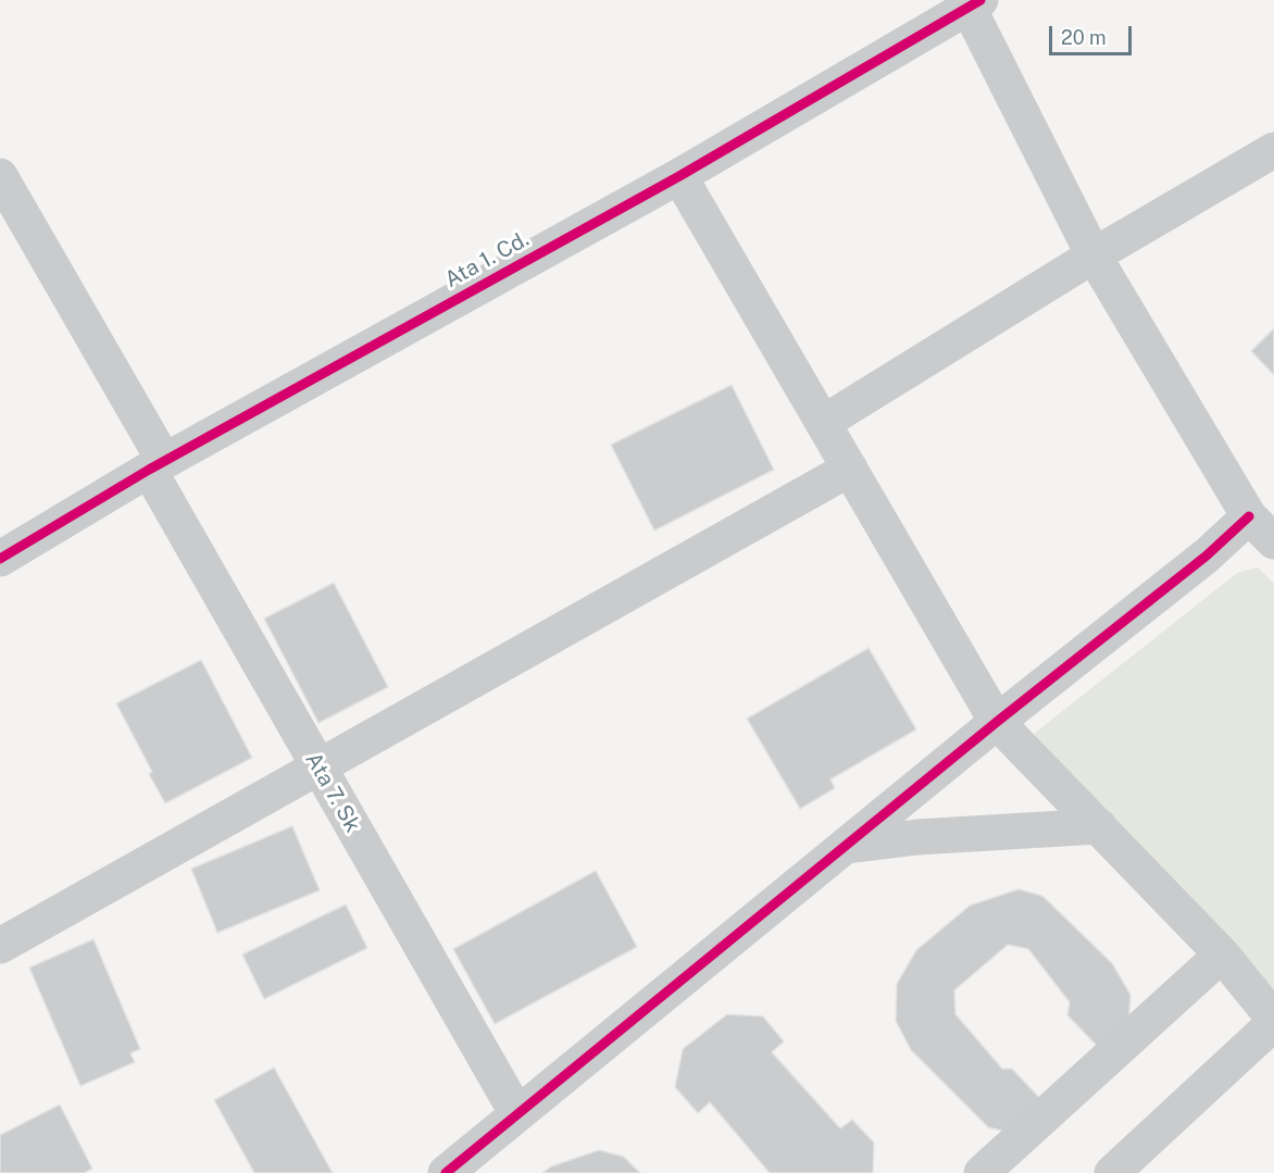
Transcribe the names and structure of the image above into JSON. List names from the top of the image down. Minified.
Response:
{"streets":{"street":["Ata 1. Cd.","Ata 7. Sk"]},"crossings":[["Ata 1. Cd.","Ata 7. Sk"]],"scale_bar":"20 m"}
